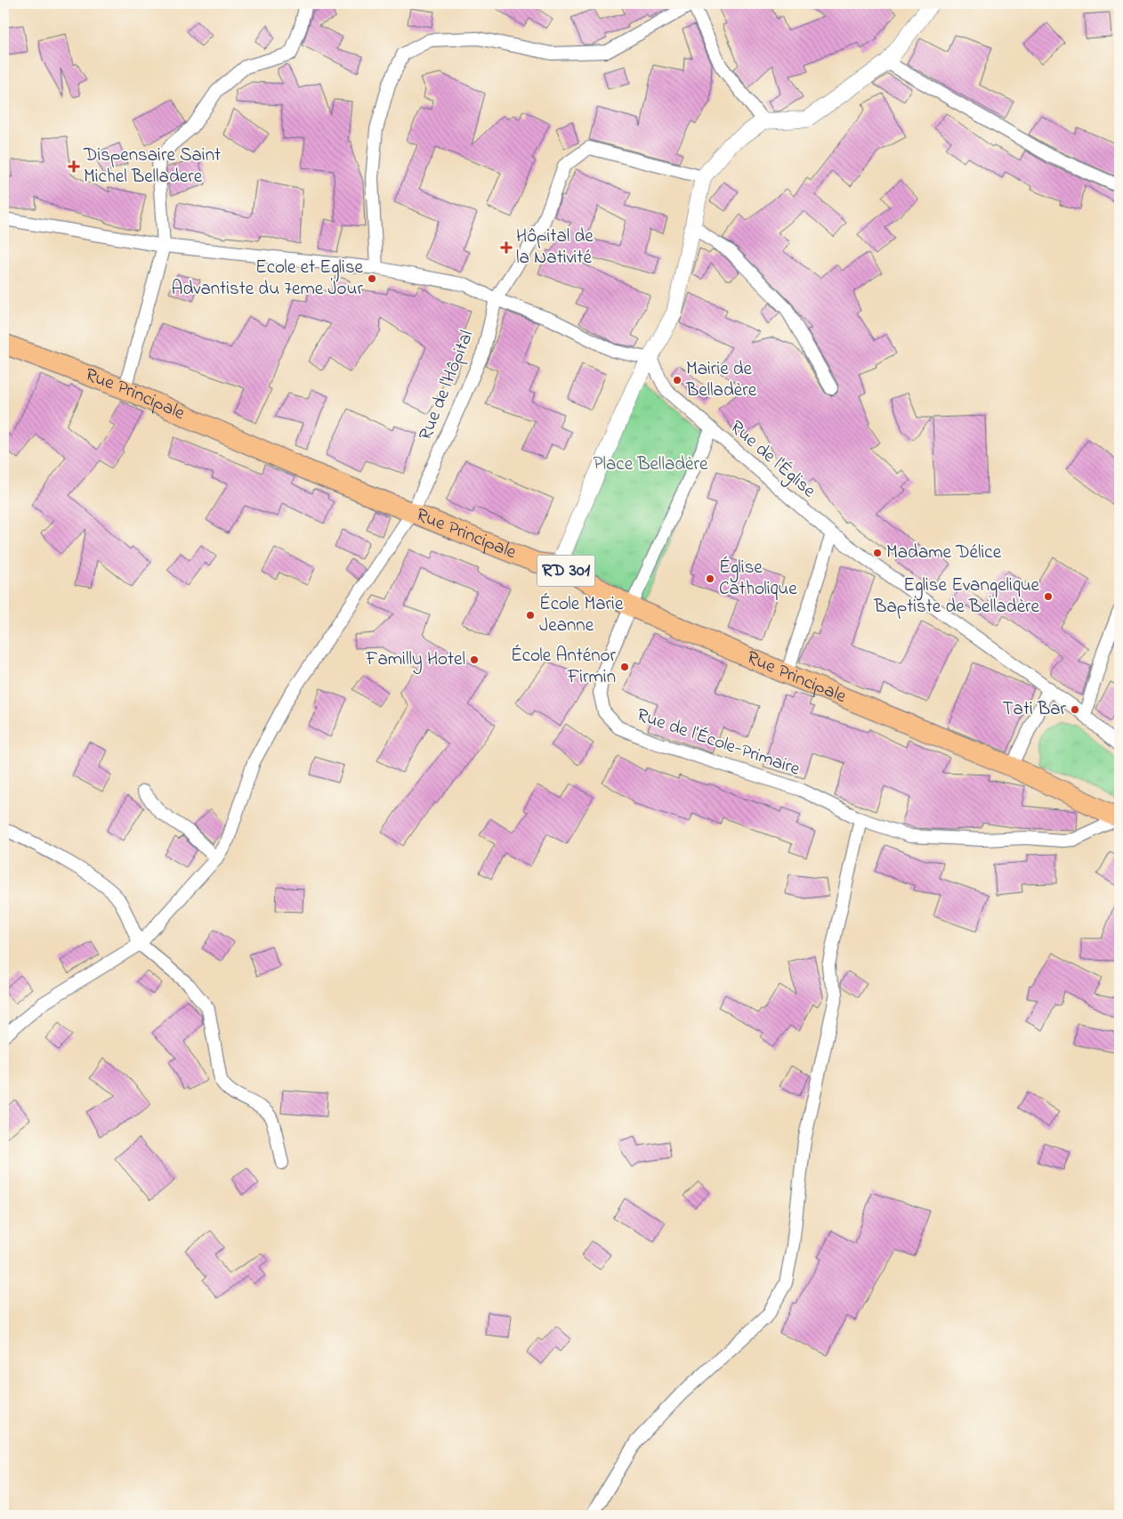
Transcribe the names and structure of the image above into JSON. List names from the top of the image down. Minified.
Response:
{"streets":{"main road":["Rue Principale","RD 301"],"street":["Rue de l'Hôpital","Rue de l'Église","Rue de l'École-Primaire"]},"crossings":[["Rue de l'Hôpital","Rue Principale"],["Rue Principale","Rue de l'École-Primaire"],["Rue de l'Église","Rue de l'École-Primaire"]],"parks":["Place Belladère"],"places":{"health":["Dispensaire Saint Michel Belladere","Hôpital de la Nativité"],"other":["Ecole et Eglise Advantiste du 7eme Jour","Mairie de Belladère","Madame Délice","Église Catholique","Eglise Evangelique Baptiste de Belladère","École Marie Jeanne","Familly Hotel","École Anténor Firmin","Tati Bar"]}}
